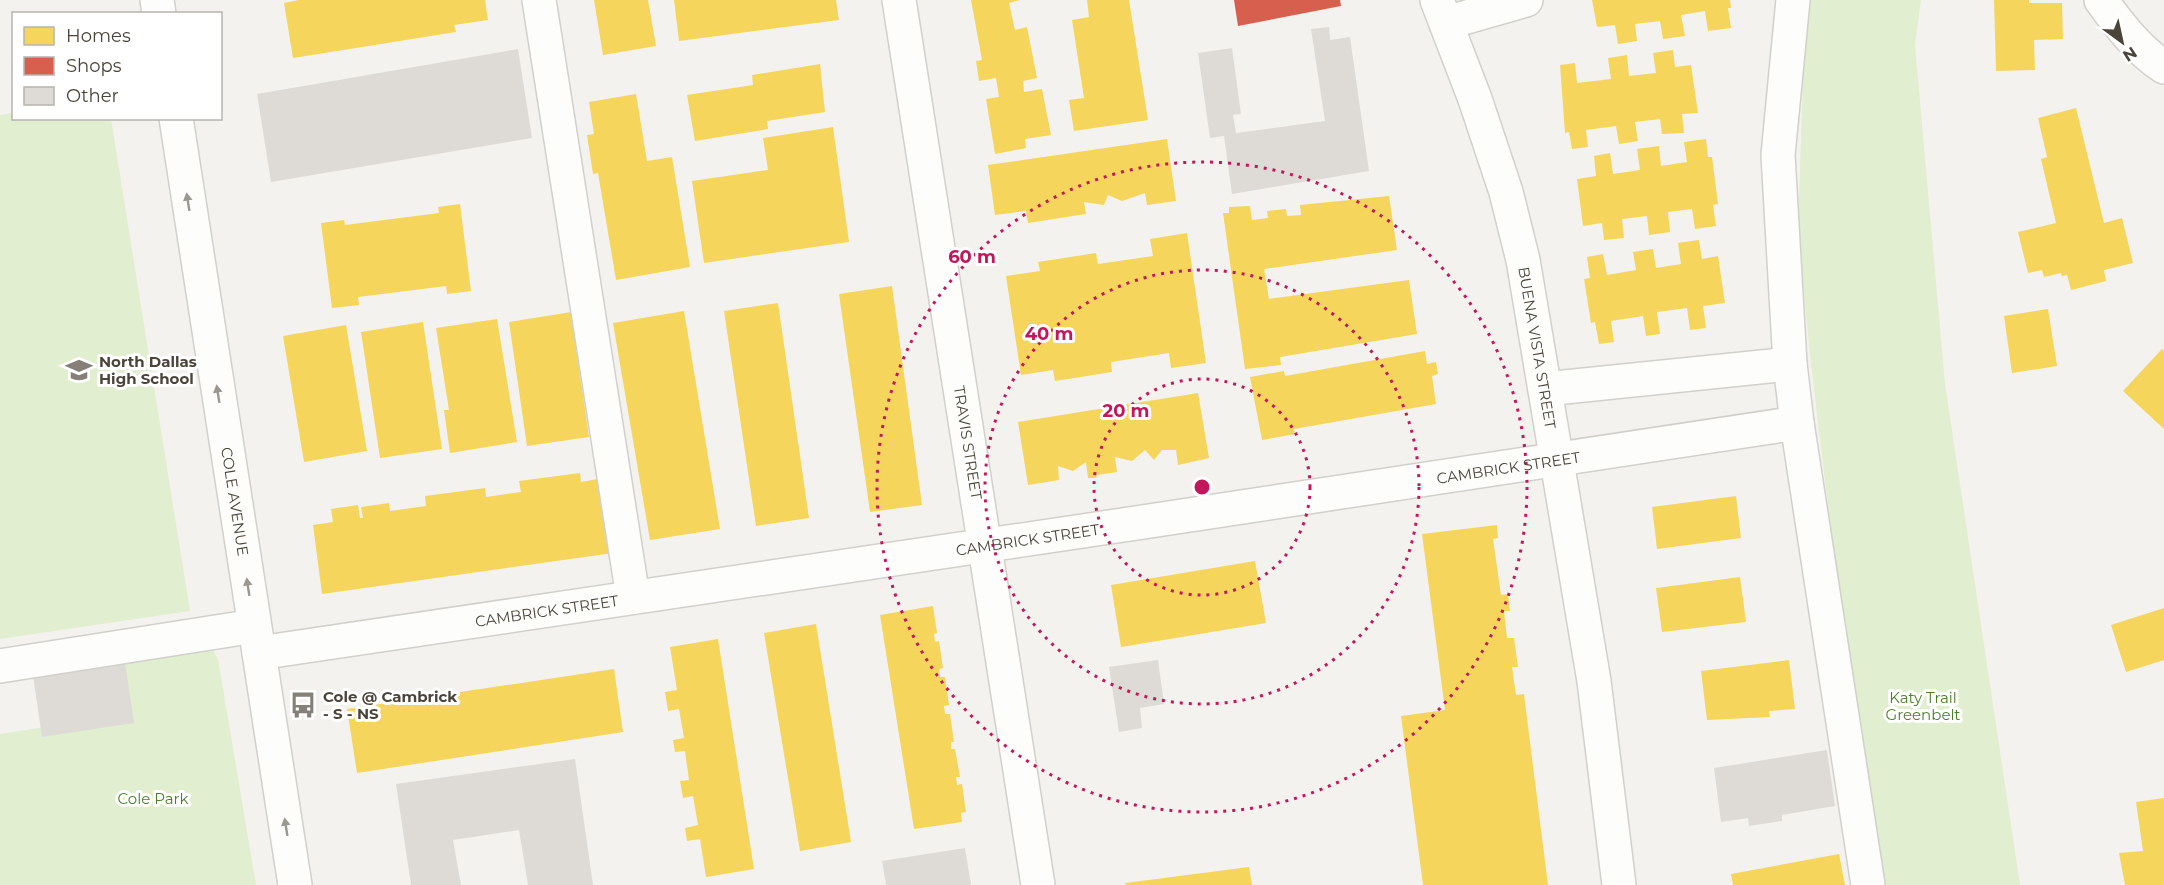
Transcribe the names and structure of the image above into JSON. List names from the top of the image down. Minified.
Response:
{"streets":{"street":["BUENA VISTA STREET","TRAVIS STREET","CAMBRICK STREET","COLE AVENUE"]},"crossings":[["BUENA VISTA STREET","CAMBRICK STREET"],["TRAVIS STREET","CAMBRICK STREET"],["CAMBRICK STREET","COLE AVENUE"]],"one_way":["COLE AVENUE"],"parks":["Katy Trail Greenbelt","Cole Park"],"places":{"school or university":["North Dallas High School"],"bus stop":["Cole @ Cambrick - S - NS"]},"legend":["Homes","Shops","Other"],"north":"bottom right","rings":["60 m","40 m","20 m"]}
